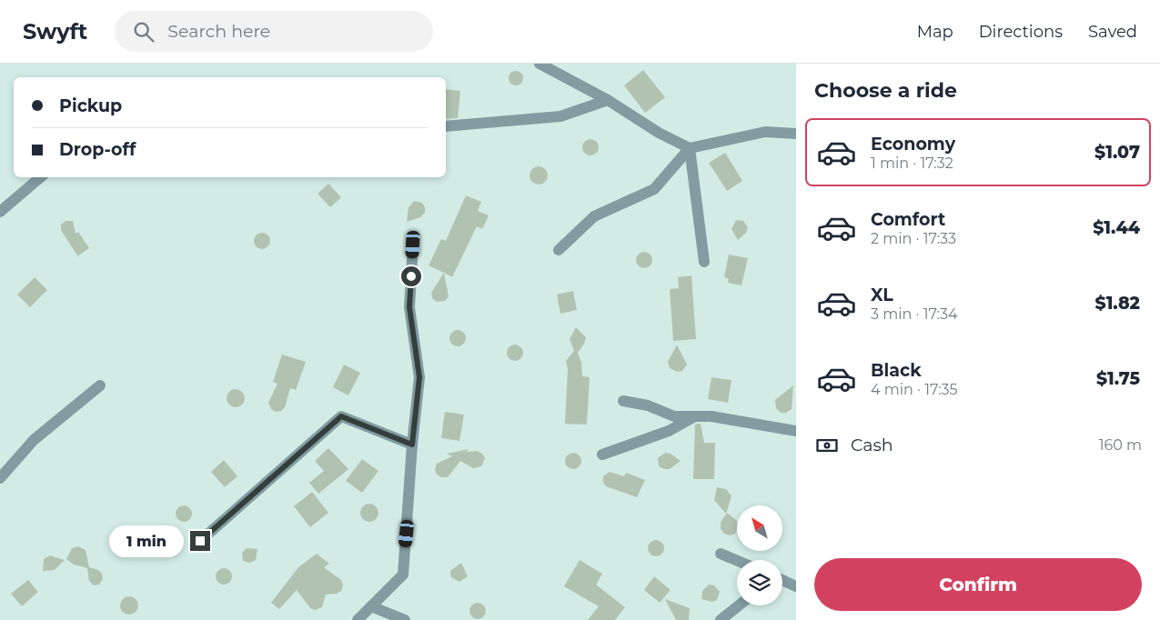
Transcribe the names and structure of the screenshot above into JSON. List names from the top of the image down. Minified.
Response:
{"north":"top left","page":{"header":"Swyft","search":"Search here","nav":["Map","Directions","Saved"],"heading":"Choose a ride","banner":["Pickup","Drop-off"],"list":[{"name":"Economy","note":"1 min · 17:32","value":"$1.07"},{"name":"Comfort","note":"2 min · 17:33","value":"$1.44"},{"name":"XL","note":"3 min · 17:34","value":"$1.82"},{"name":"Black","note":"4 min · 17:35","value":"$1.75"}],"pay":["Cash","160 m"],"bubble":"1 min","buttons":"Confirm"}}
